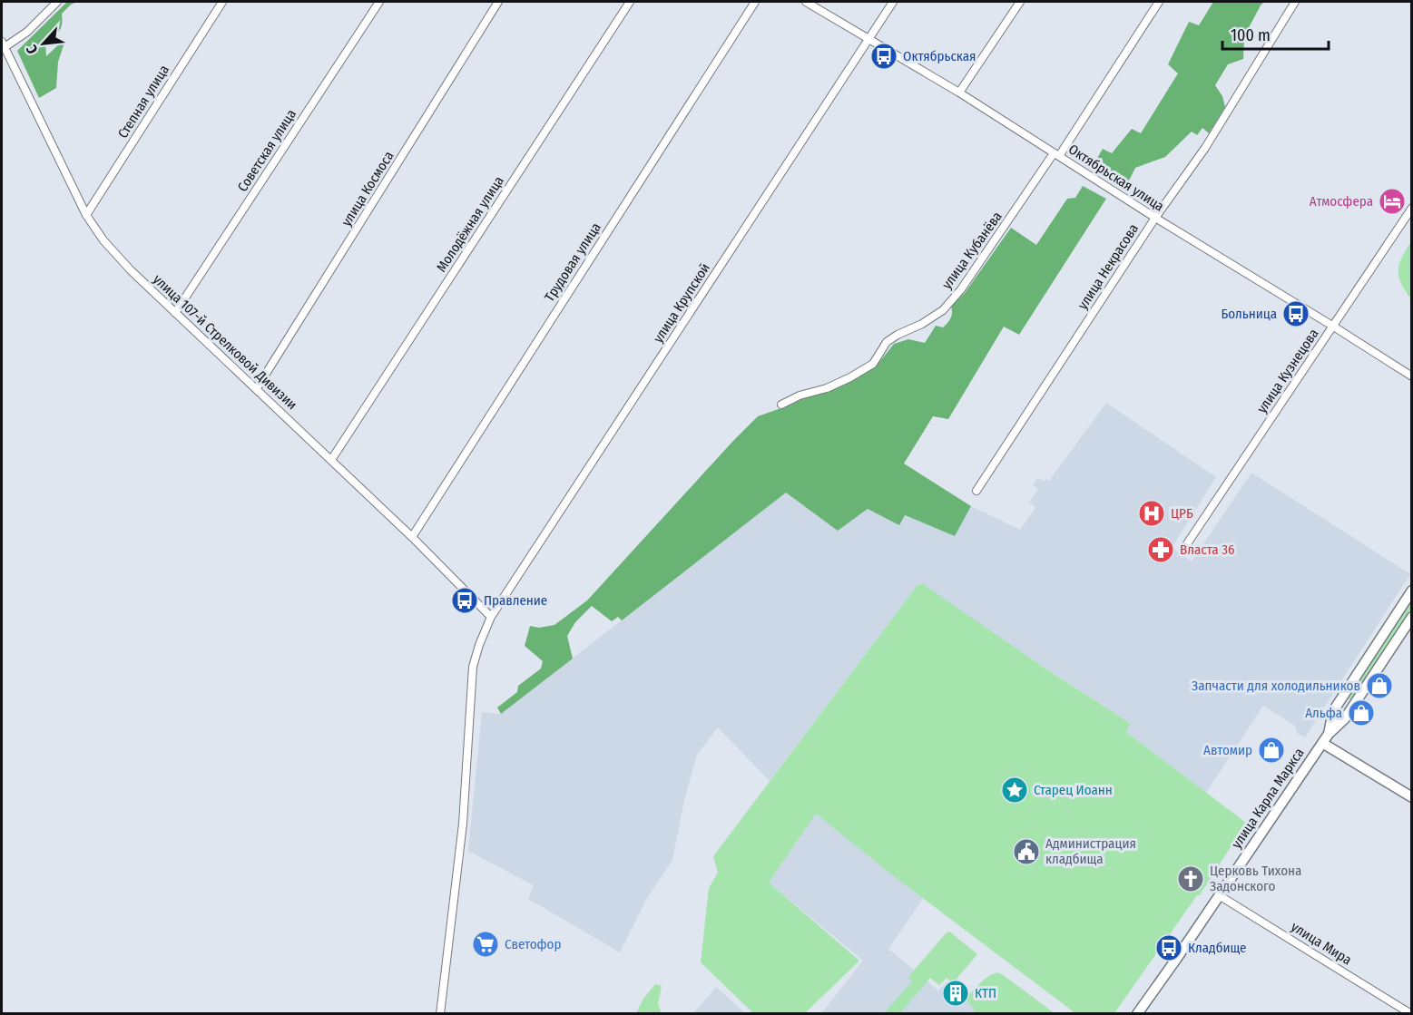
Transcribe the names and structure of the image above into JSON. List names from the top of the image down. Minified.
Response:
{"streets":{"main road":["улица Карла Маркса"],"street":["Степная улица","Советская улица","Октябрьская улица","улица Космоса","Молодёжная улица","улица Кубанёва","Трудовая улица","улица Некрасова","улица Крупской","улица 107-й Стрелковой Дивизии","улица Кузнецова","улица Мира"]},"crossings":[["Степная улица","улица 107-й Стрелковой Дивизии"],["Советская улица","улица 107-й Стрелковой Дивизии"],["Октябрьская улица","улица Кубанёва"],["Октябрьская улица","улица Некрасова"],["Октябрьская улица","улица Крупской"],["Октябрьская улица","улица Кузнецова"],["улица Космоса","улица 107-й Стрелковой Дивизии"],["Молодёжная улица","улица 107-й Стрелковой Дивизии"],["Трудовая улица","улица 107-й Стрелковой Дивизии"],["улица Крупской","улица 107-й Стрелковой Дивизии"],["улица Карла Маркса","улица Мира"]],"places":{"bus stop":["Октябрьская","Больница","Правление","Кладбище"],"hotel":["Атмосфера"],"hospital":["ЦРБ"],"pharmacy":["Власта 36"],"shop":["Запчасти для холодильников","Альфа","Автомир"],"place":["Старец Иоанн"],"public building":["Администрация кладбища"],"church":["Церковь Тихона Задонского"],"supermarket":["Светофор"],"building":["КТП"]},"scale_bar":"100 m","north":"bottom left"}
